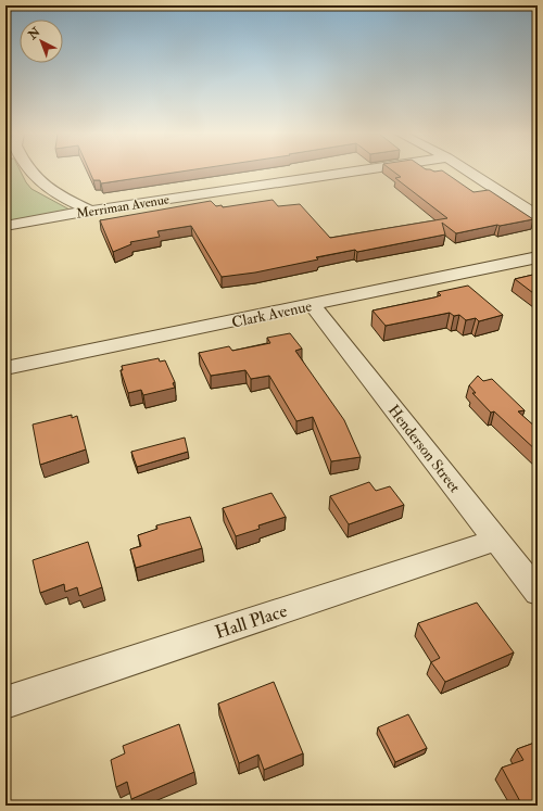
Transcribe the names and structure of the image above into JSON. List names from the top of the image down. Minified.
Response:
{"streets":{"street":["Merriman Avenue","Clark Avenue","Henderson Street","Hall Place"]},"crossings":[["Clark Avenue","Henderson Street"],["Henderson Street","Hall Place"]],"north":"top left"}
